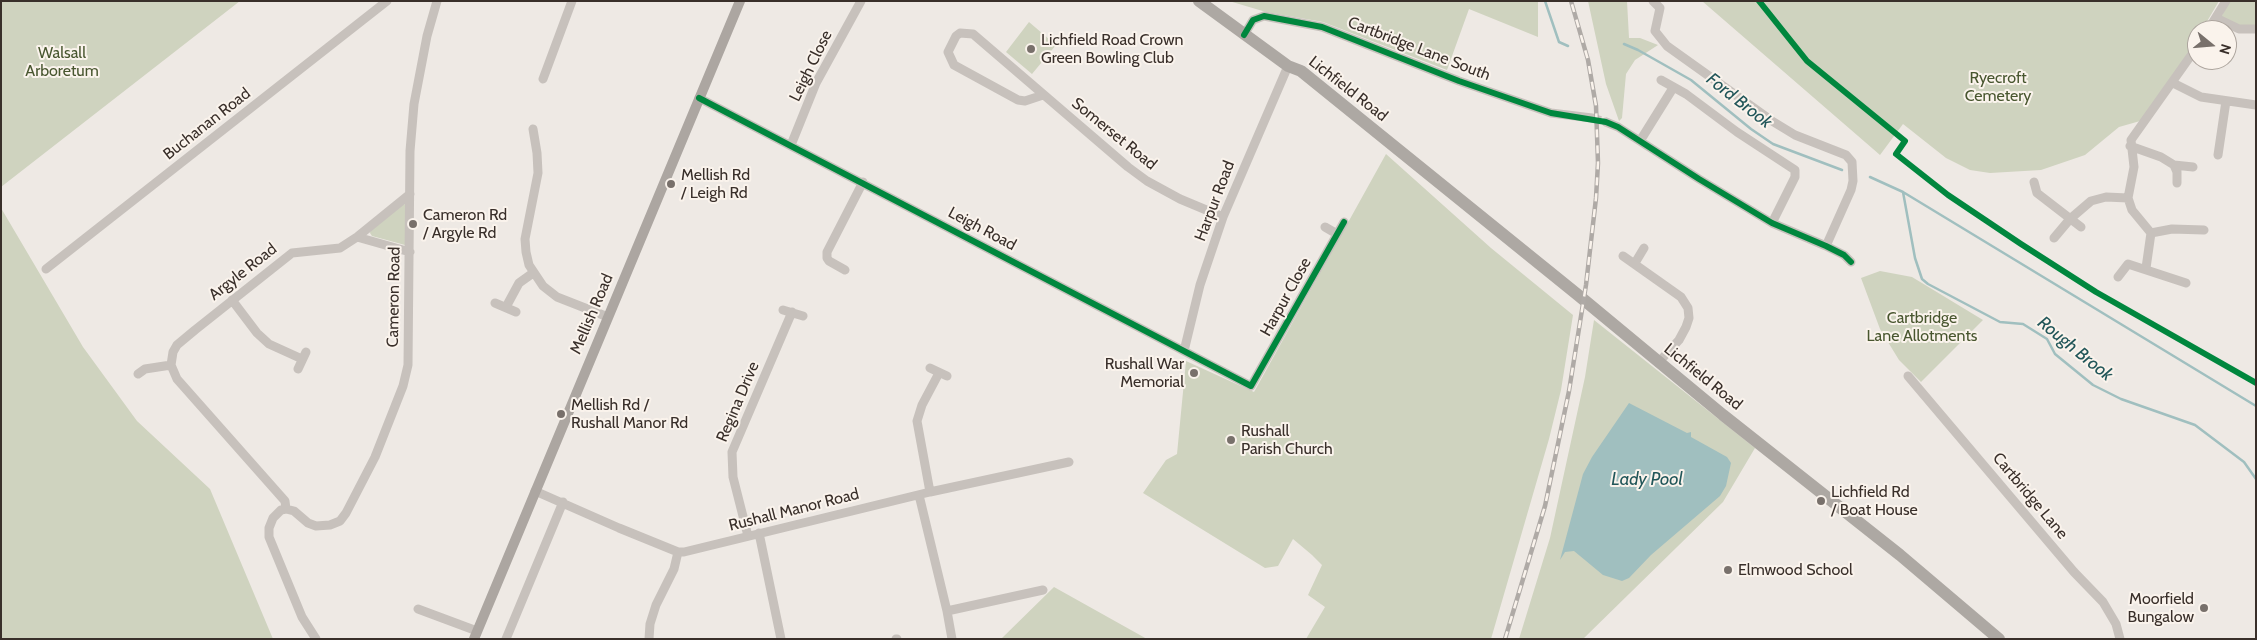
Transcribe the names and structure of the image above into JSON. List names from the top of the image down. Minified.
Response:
{"streets":{"highway":["Lichfield Road"],"main road":["Mellish Road"],"street":["Cartbridge Lane South","Leigh Close","Buchanan Road","Somerset Road","Harpur Road","Leigh Road","Argyle Road","Cameron Road","Harpur Close","Regina Drive","Cartbridge Lane","Rushall Manor Road"]},"crossings":[["Cartbridge Lane South","Lichfield Road"],["Leigh Close","Leigh Road"],["Lichfield Road","Harpur Road"],["Somerset Road","Harpur Road"],["Harpur Road","Leigh Road"],["Leigh Road","Harpur Close"],["Leigh Road","Mellish Road"],["Argyle Road","Cameron Road"],["Regina Drive","Rushall Manor Road"]],"water":["Ford Brook","Rough Brook","Lady Pool"],"parks":["Walsall Arboretum","Ryecroft Cemetery","Cartbridge Lane Allotments"],"places":["Lichfield Road Crown Green Bowling Club","Mellish Rd / Leigh Rd","Cameron Rd / Argyle Rd","Rushall War Memorial","Mellish Rd / Rushall Manor Rd","Rushall Parish Church","Lichfield Rd / Boat House","Elmwood School","Moorfield Bungalow"],"north":"right"}
